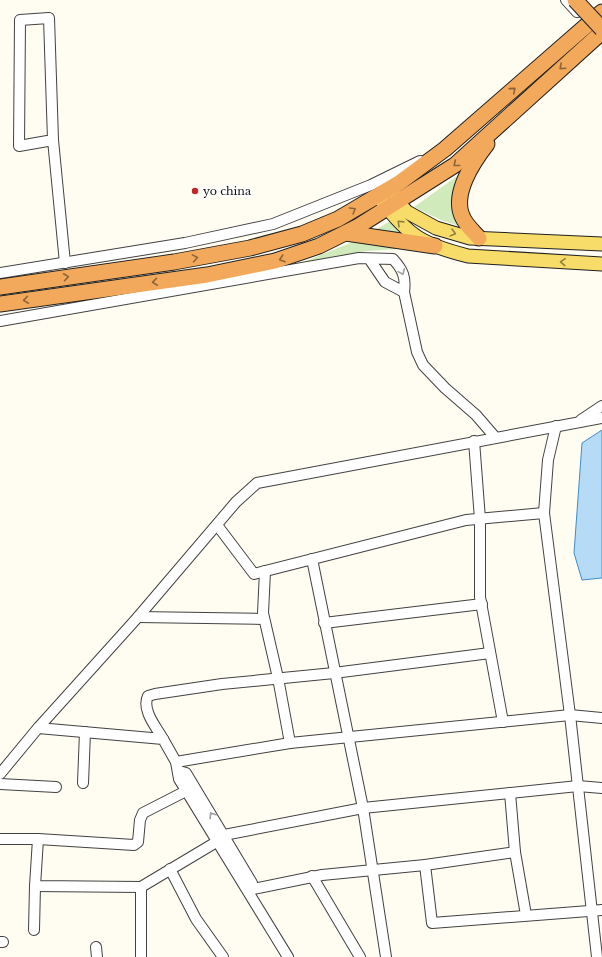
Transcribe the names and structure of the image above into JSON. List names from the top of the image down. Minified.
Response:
{"places":["yo china"]}
